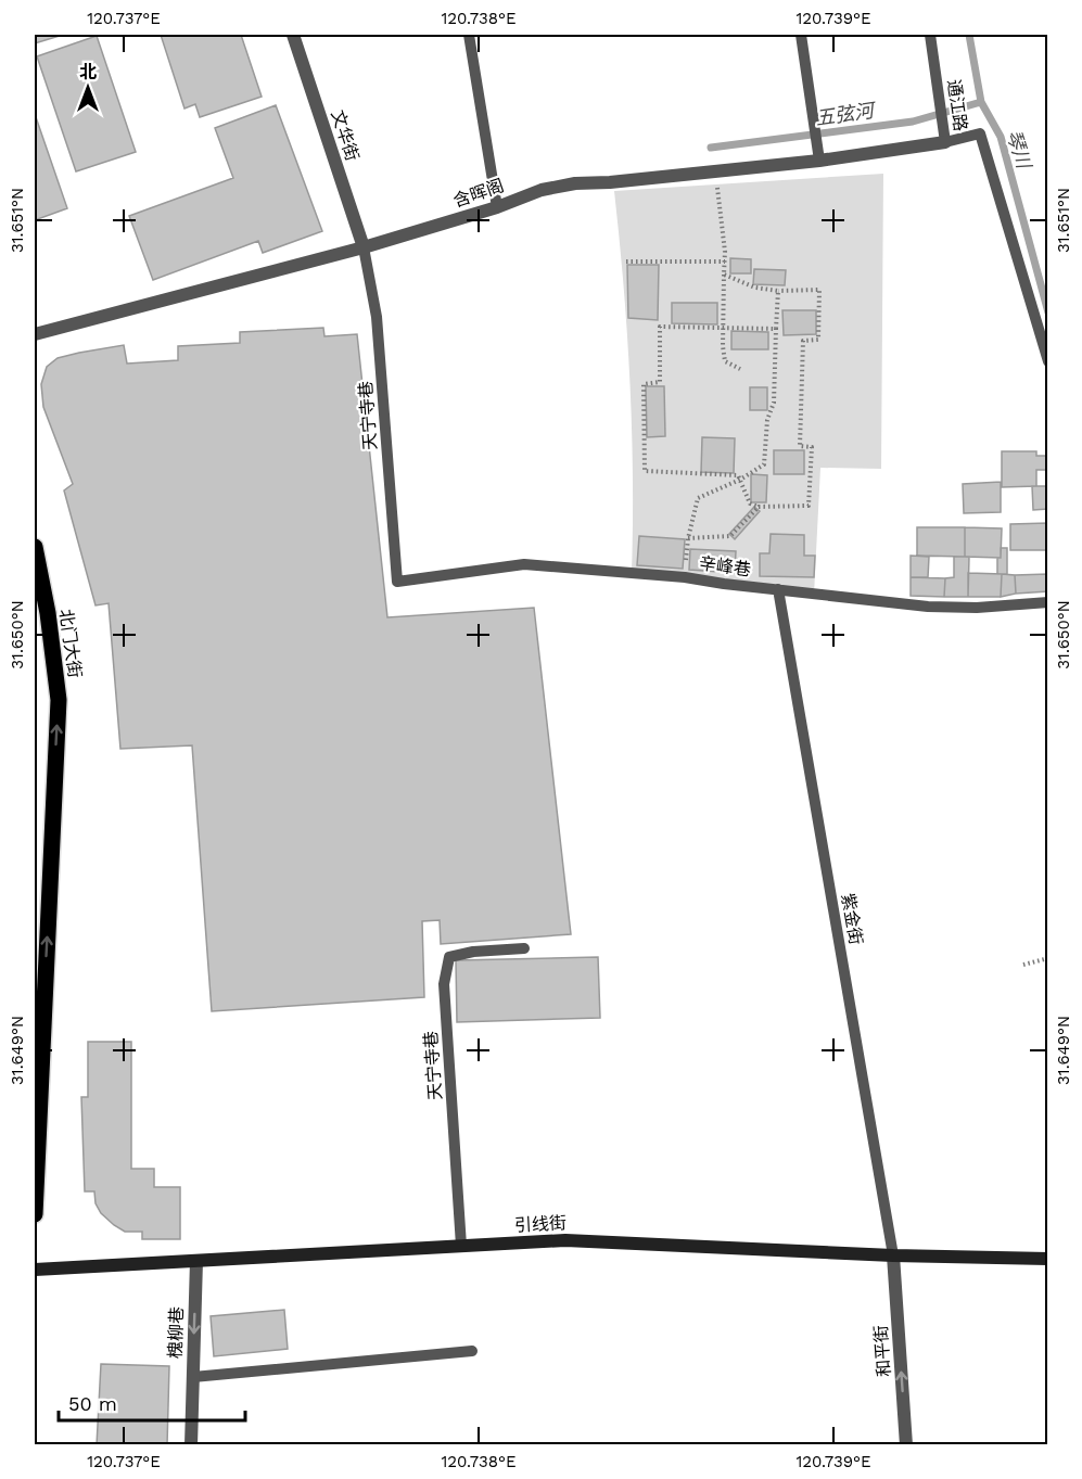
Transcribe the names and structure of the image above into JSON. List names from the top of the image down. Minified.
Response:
{"streets":{"main road":["北门大街"],"street":["文华街","含晖阁","引线街","槐柳巷","和平街"],"lane":["通江路","天宁寺巷","辛峰巷","紫金街"]},"crossings":[["通江路","含晖阁"],["文华街","含晖阁"],["文华街","天宁寺巷"],["含晖阁","天宁寺巷"],["天宁寺巷","辛峰巷"],["天宁寺巷","引线街"],["辛峰巷","紫金街"],["紫金街","引线街"],["紫金街","和平街"],["引线街","槐柳巷"],["引线街","和平街"]],"one_way":["北门大街","槐柳巷","和平街"],"water":["五弦河","琴川"],"scale_bar":"50 m","north":"top","coordinates":["120.737°E","120.738°E","120.739°E","31.651°N","31.650°N","31.649°N"]}
